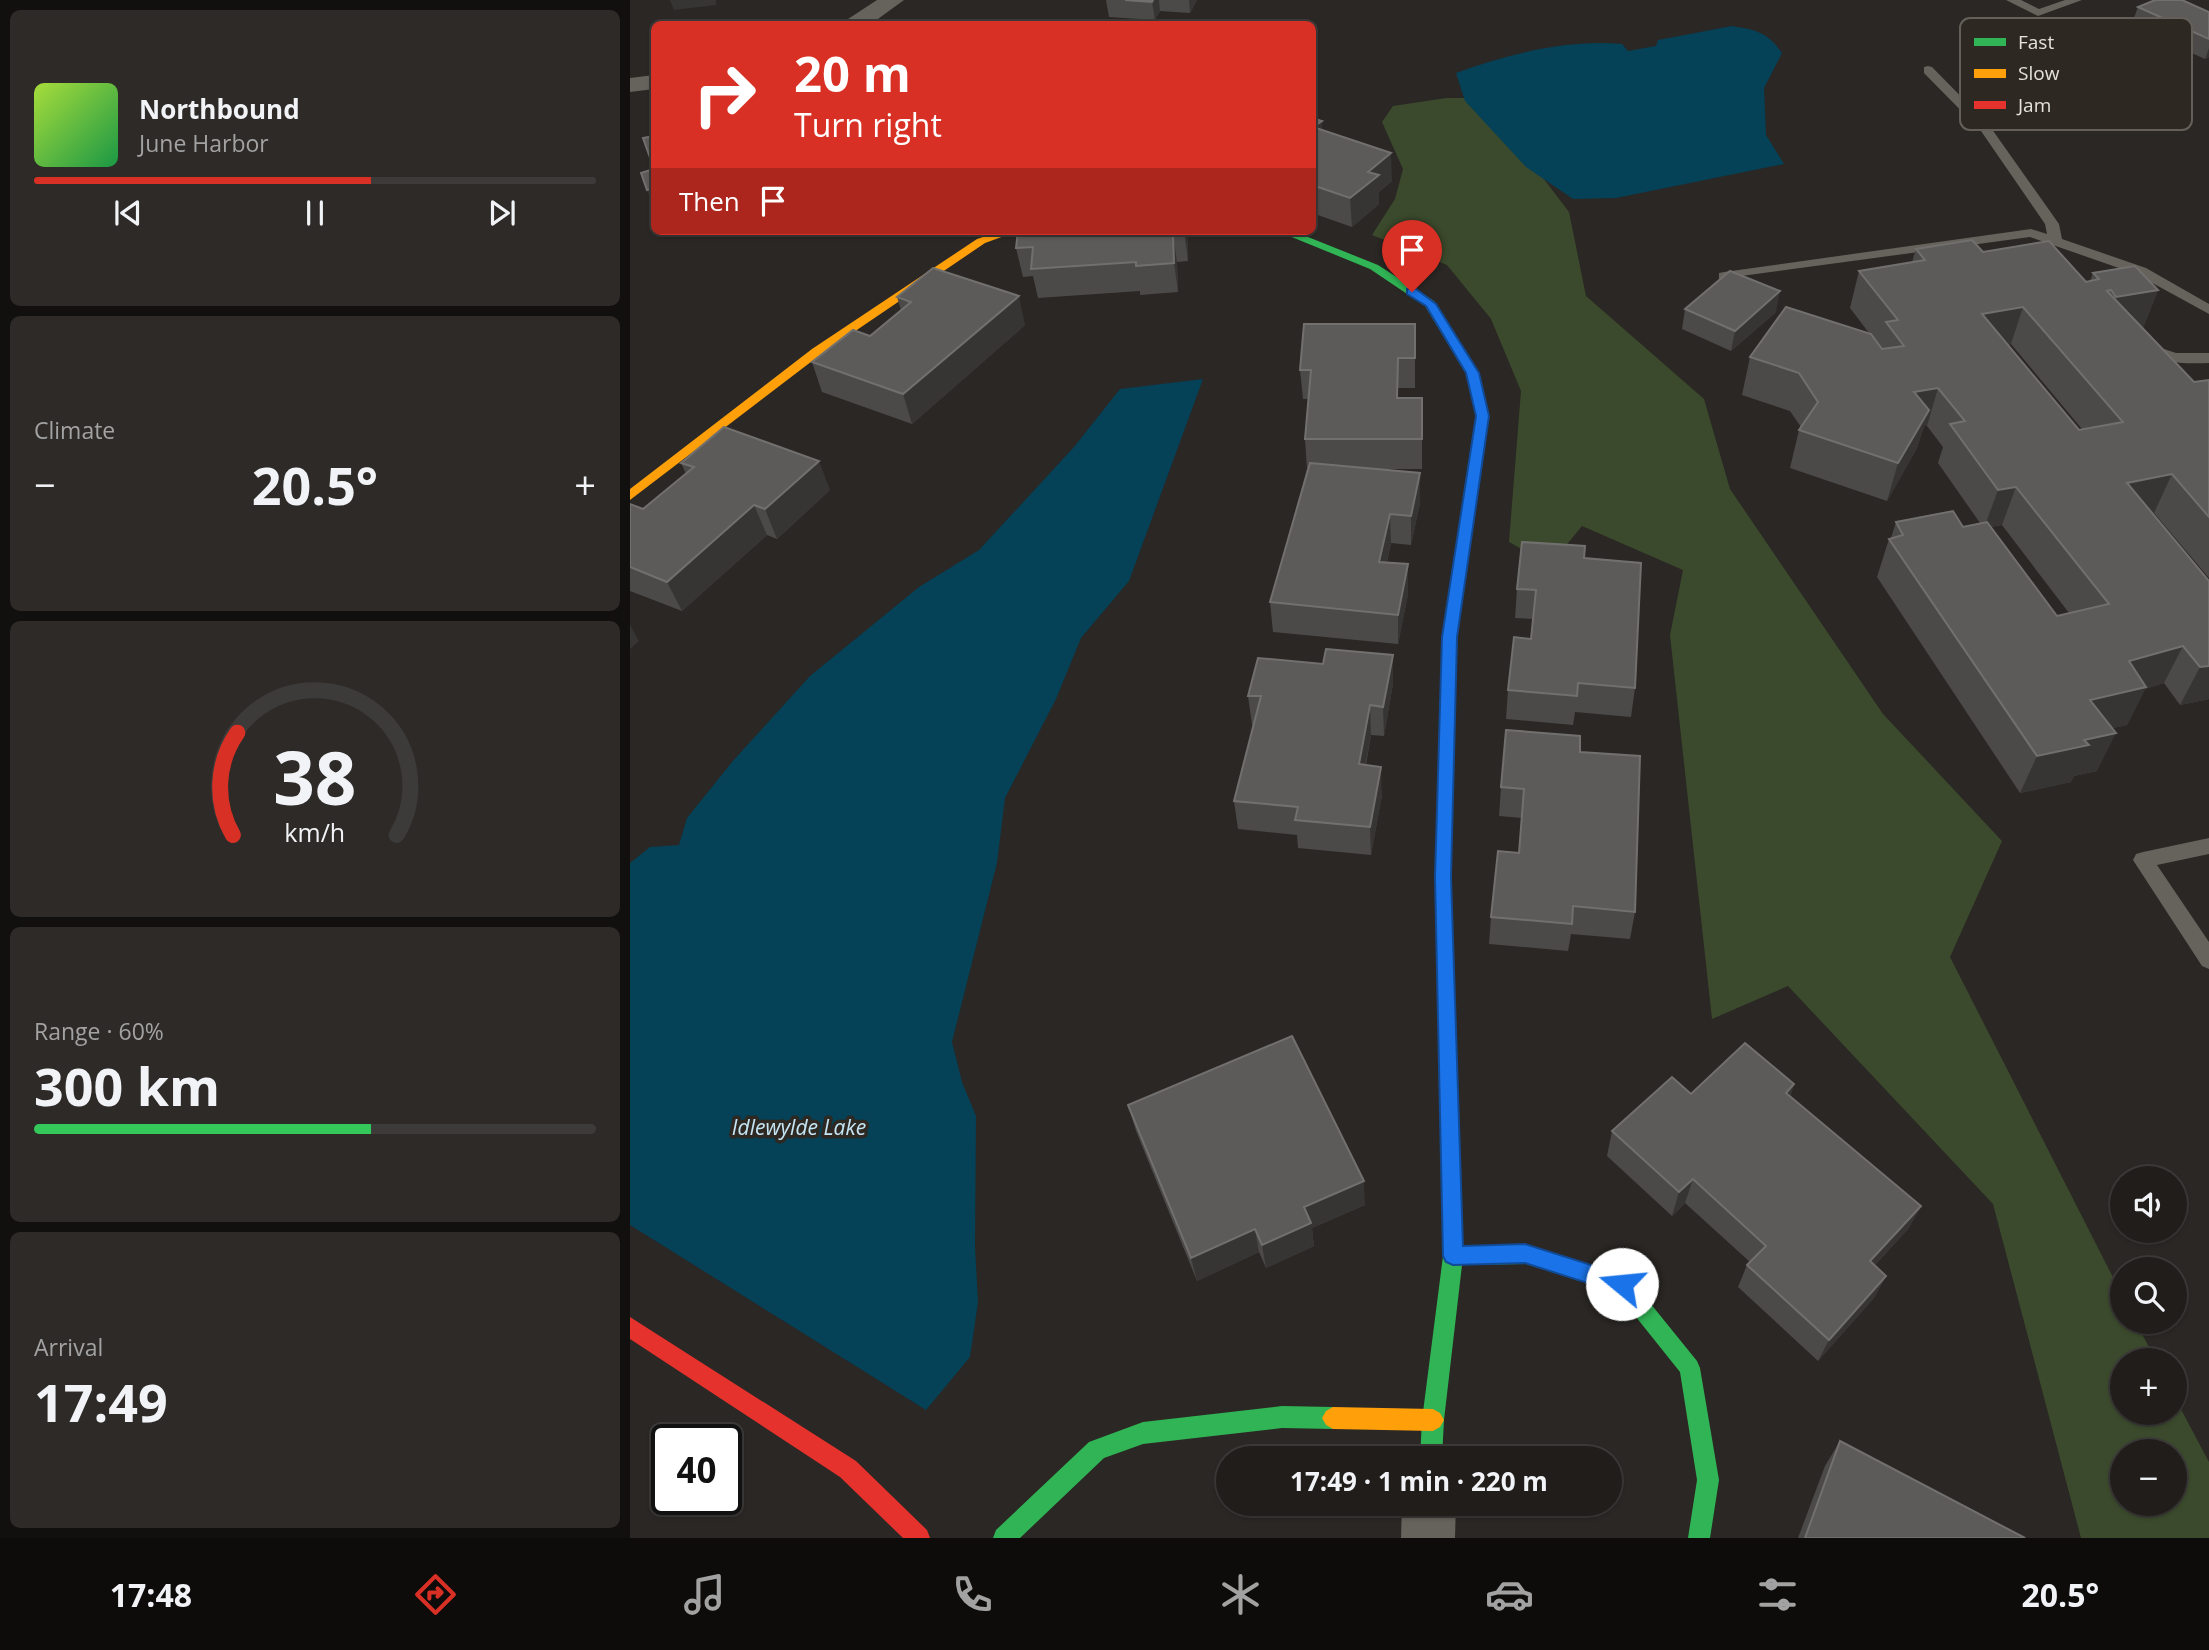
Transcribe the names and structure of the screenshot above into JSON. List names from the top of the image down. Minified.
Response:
{"water":["Idlewylde Lake"],"legend":["Fast","Slow","Jam"],"page":{"turn":["20 m","Turn right"],"song":["Northbound","June Harbor"],"then":"Then","tile":["Climate",["Range · 60%","300 km"],["Arrival","17:49"]],"heat":["−","20.5°","+"],"map_buttons":["+","−"],"limit":"40","trip":"17:49 · 1 min · 220 m","tabs":["17:48","20.5°"],"gauge":["38","km/h"]}}
